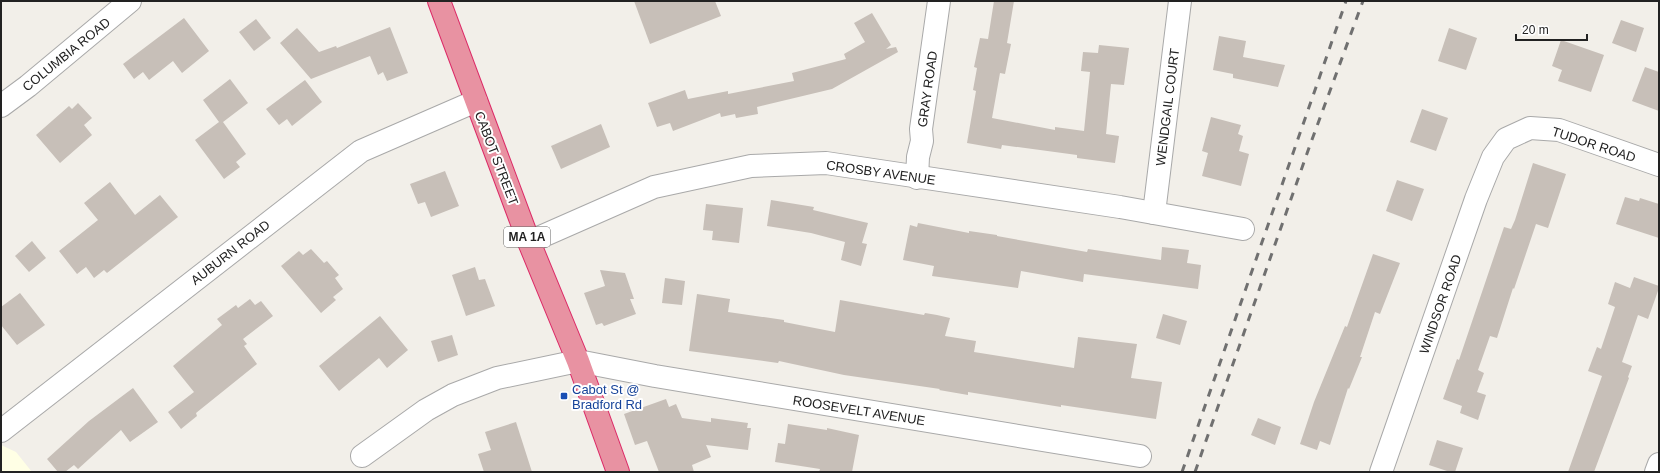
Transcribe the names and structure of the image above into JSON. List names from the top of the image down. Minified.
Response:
{"streets":{"highway":["CABOT STREET","MA 1A"],"street":["COLUMBIA ROAD","GRAY ROAD","WENDGAIL COURT","TUDOR ROAD","CROSBY AVENUE","AUBURN ROAD","WINDSOR ROAD","ROOSEVELT AVENUE"]},"crossings":[["GRAY ROAD","CROSBY AVENUE"],["WENDGAIL COURT","CROSBY AVENUE"],["TUDOR ROAD","WINDSOR ROAD"],["CABOT STREET","CROSBY AVENUE"],["CABOT STREET","AUBURN ROAD"],["CABOT STREET","ROOSEVELT AVENUE"]],"places":{"transit":["Cabot St @ Bradford Rd"]},"scale_bar":"20 m"}
